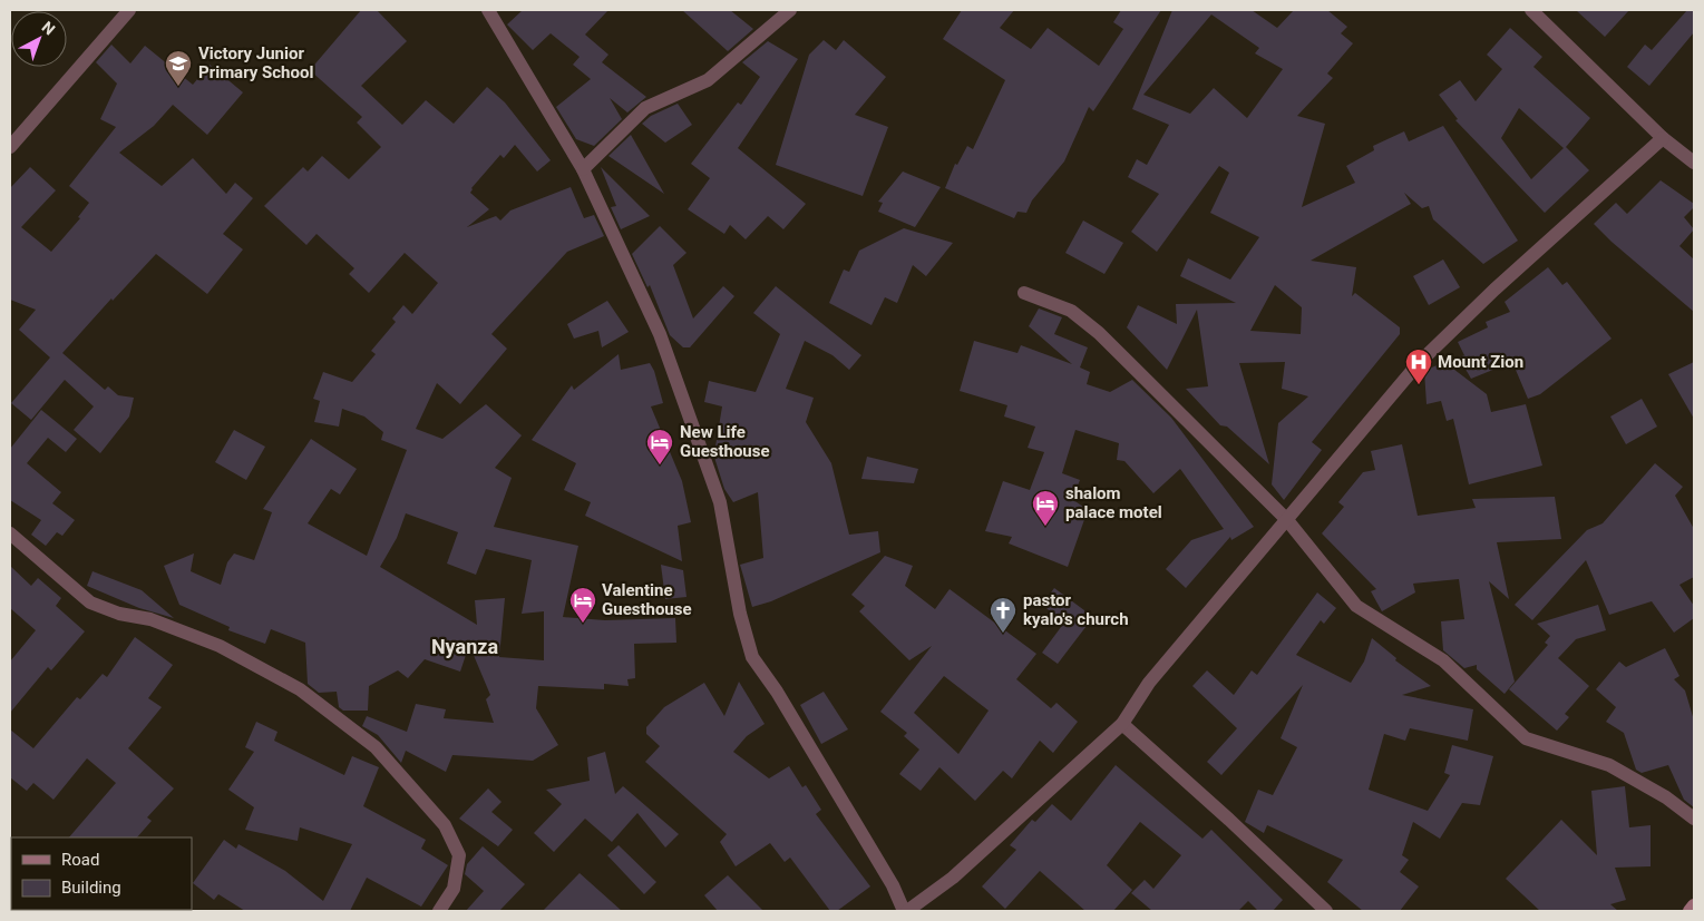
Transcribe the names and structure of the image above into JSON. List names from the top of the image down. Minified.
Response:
{"districts":["Nyanza"],"places":{"school or university":["Victory Junior Primary School"],"hospital":["Mount Zion"],"hotel":["New Life Guesthouse","shalom palace motel","Valentine Guesthouse"],"church":["pastor kyalo's church"]},"legend":["Road","Building"],"north":"top right"}
